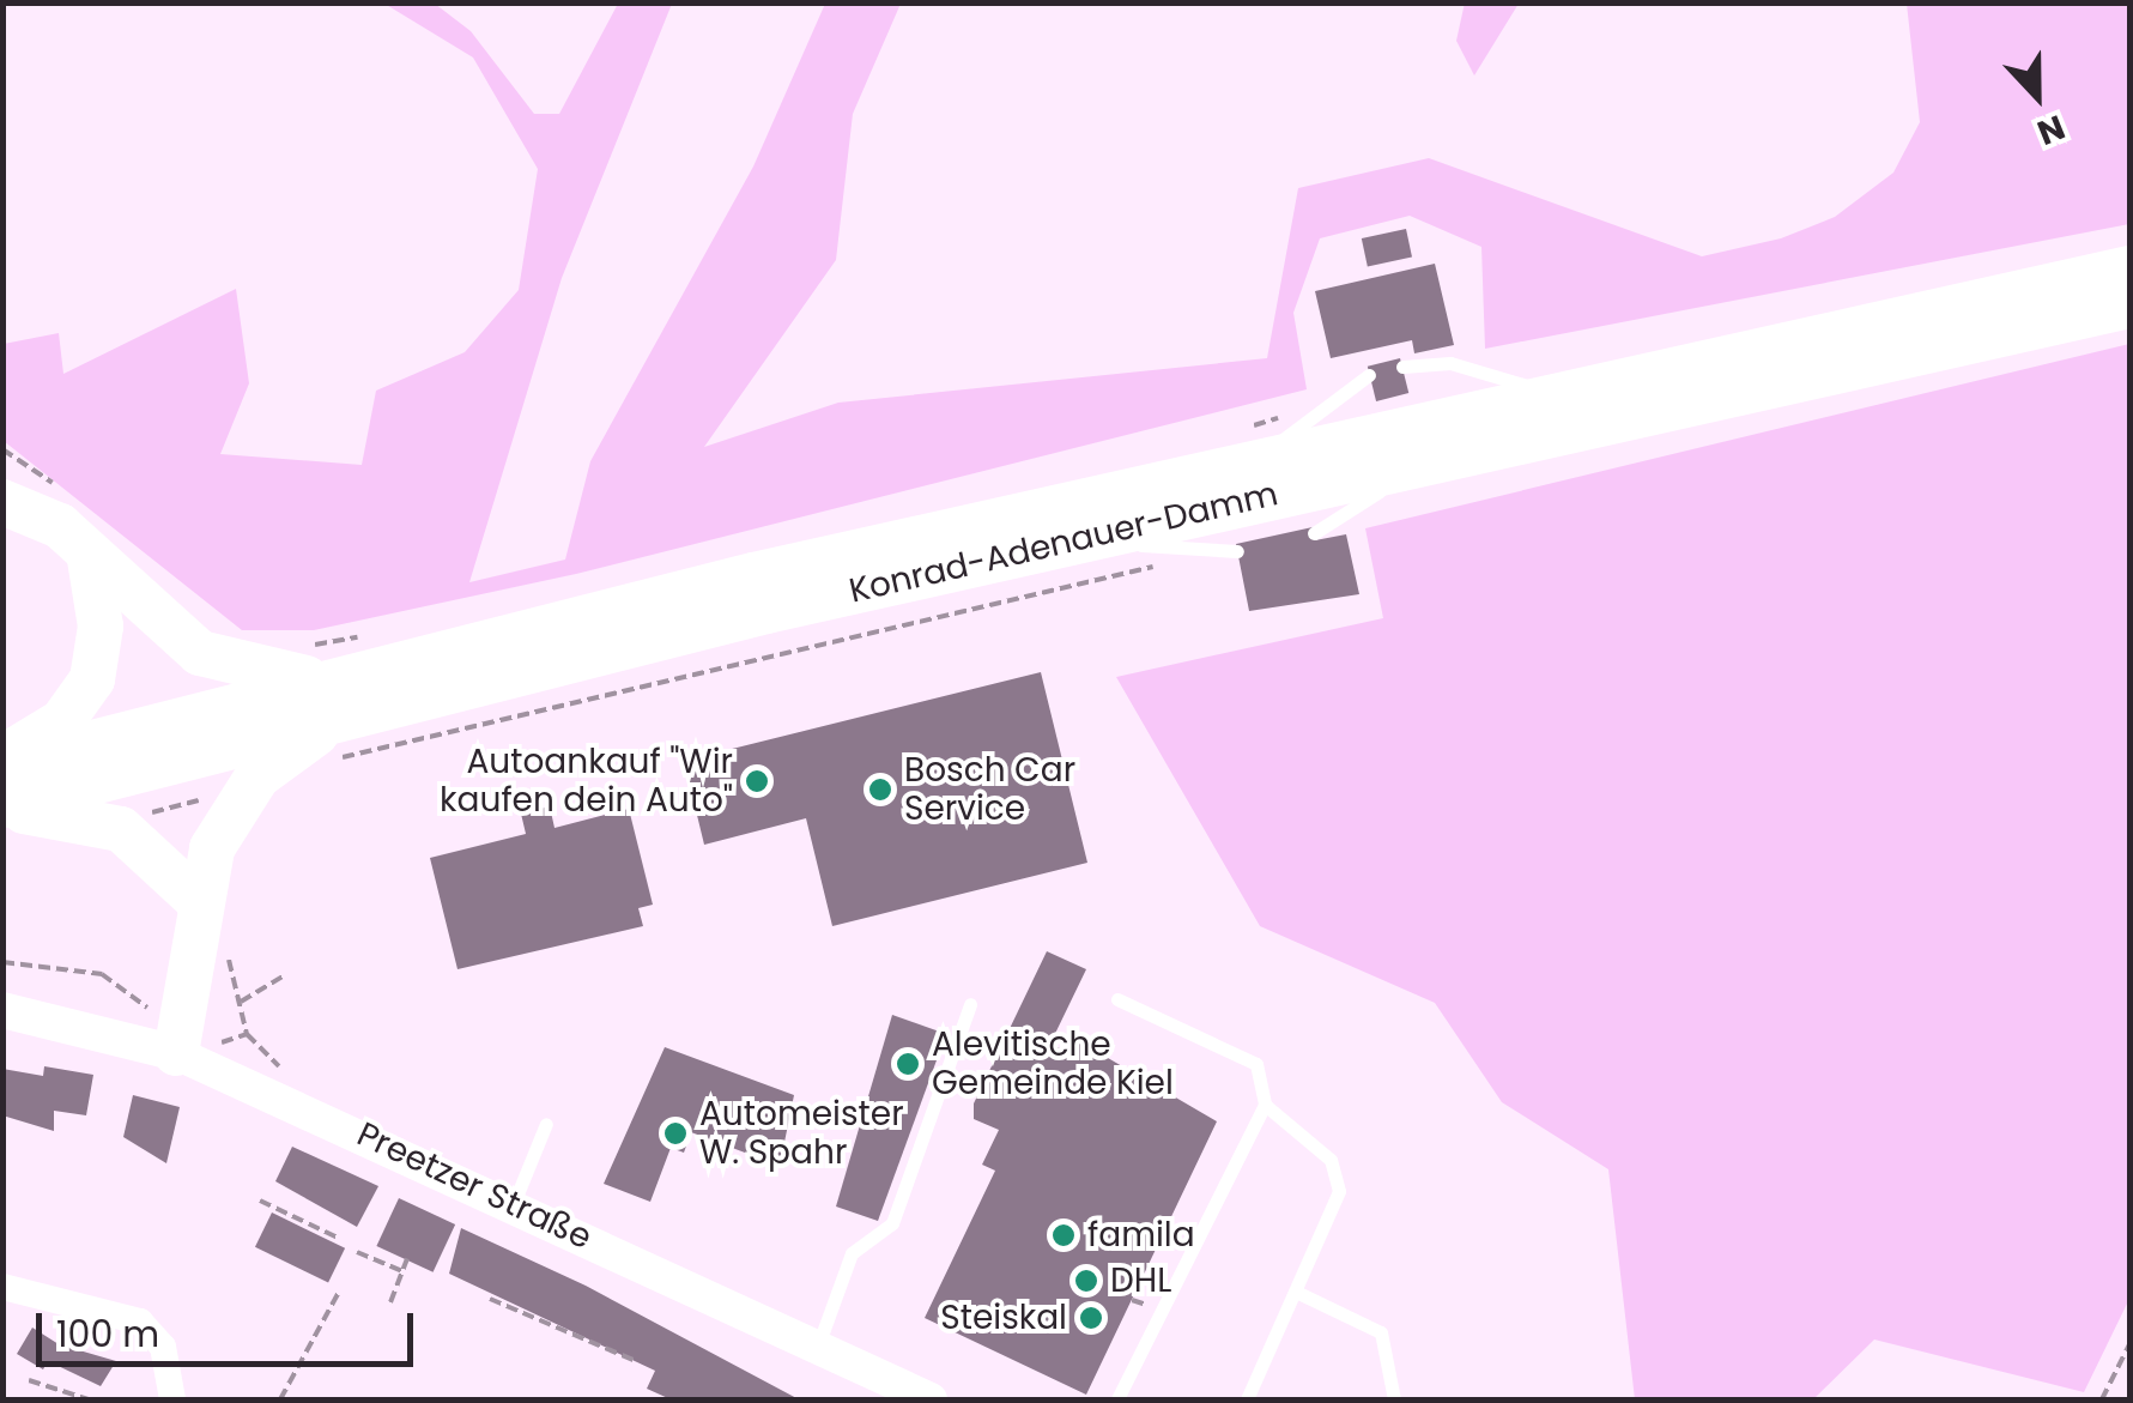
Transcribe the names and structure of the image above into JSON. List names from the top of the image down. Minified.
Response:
{"streets":{"highway":["Konrad-Adenauer-Damm"],"main road":["Preetzer Straße"]},"places":["Autoankauf \"Wir kaufen dein Auto\"","Bosch Car Service","Alevitische Gemeinde Kiel","Automeister W. Spahr","famila","DHL","Steiskal"],"scale_bar":"100 m","north":"bottom"}
